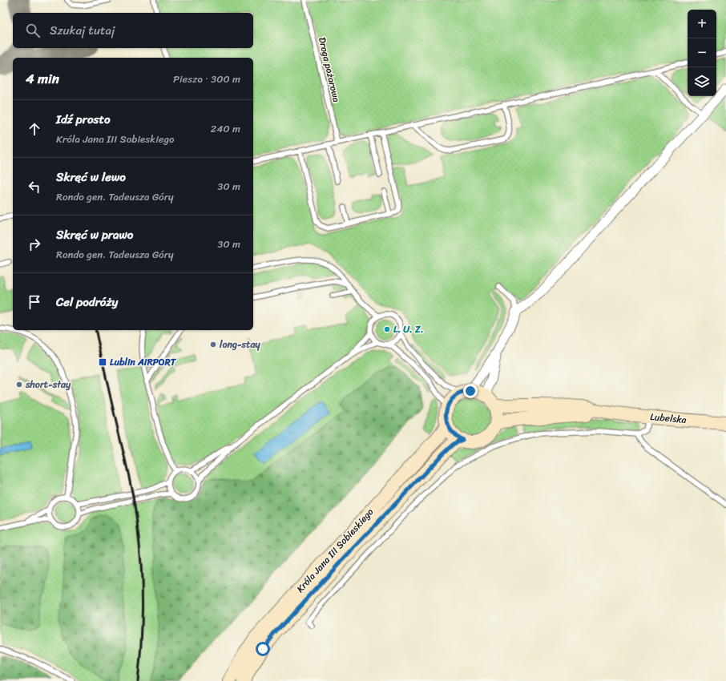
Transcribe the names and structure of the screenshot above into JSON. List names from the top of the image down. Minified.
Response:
{"streets":{"main road":["Lubelska","Króla Jana III Sobieskiego"],"lane":["Droga pożarowa"]},"crossings":[["Lubelska","Króla Jana III Sobieskiego"]],"places":{"other":["L. U. Z.","long-stay","short-stay"],"transit":["Lublin AIRPORT"]},"page":{"map_buttons":["+","−"],"search":"Szukaj tutaj","heading":["4 min","Pieszo · 300 m"],"list":[["Idź prosto","Króla Jana III Sobieskiego","240 m"],["Skręć w lewo","Rondo gen. Tadeusza Góry","30 m"],["Skręć w prawo","Rondo gen. Tadeusza Góry","30 m"],"Cel podróży"]}}
